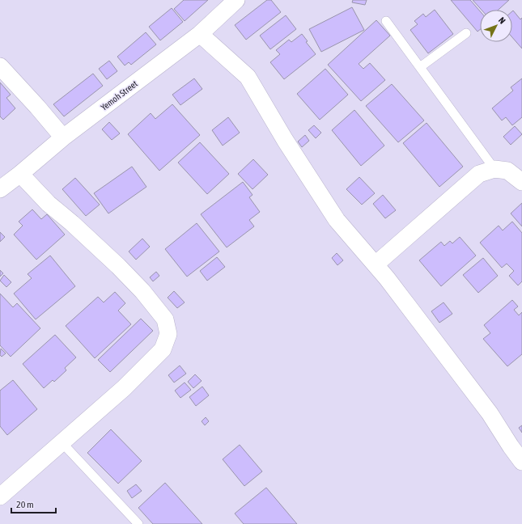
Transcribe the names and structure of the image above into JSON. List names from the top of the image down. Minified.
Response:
{"streets":{"street":["Yemoh Street"]},"scale_bar":"20 m","north":"top right"}
